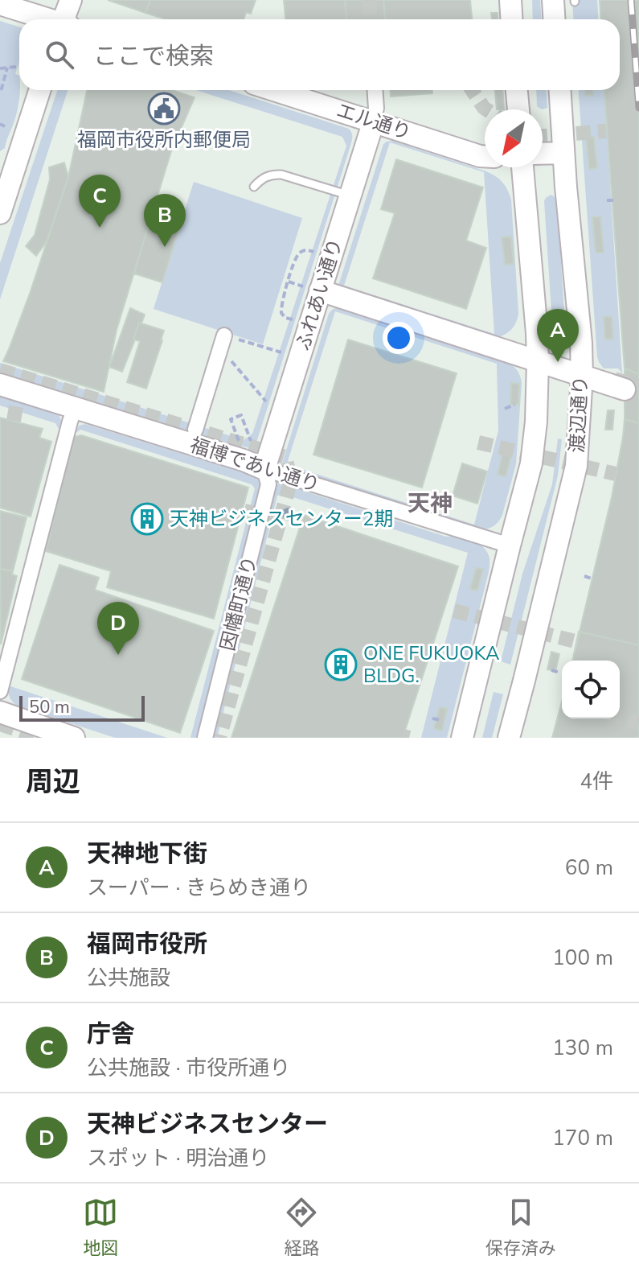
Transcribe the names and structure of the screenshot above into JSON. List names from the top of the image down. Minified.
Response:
{"streets":{"street":["エル通り","ふれあい通り","渡辺通り","福博であい通り","因幡町通り"]},"crossings":[["エル通り","ふれあい通り"],["ふれあい通り","福博であい通り"],["ふれあい通り","因幡町通り"],["福博であい通り","因幡町通り"]],"districts":["天神"],"places":{"public building":["福岡市役所内郵便局"],"building":["天神ビジネスセンター2期","ONE FUKUOKA BLDG."]},"scale_bar":"50 m","north":"bottom left","page":{"search":"ここで検索","pins":["C","B","A","D"],"scale":"50 m","heading":["周辺","4件"],"list":[{"mark":"A","name":"天神地下街","note":"スーパー · きらめき通り","value":"60 m"},{"mark":"B","name":"福岡市役所","note":"公共施設","value":"100 m"},{"mark":"C","name":"庁舎","note":"公共施設 · 市役所通り","value":"130 m"},{"mark":"D","name":"天神ビジネスセンター","note":"スポット · 明治通り","value":"170 m"}],"nav":["地図","経路","保存済み"]}}
